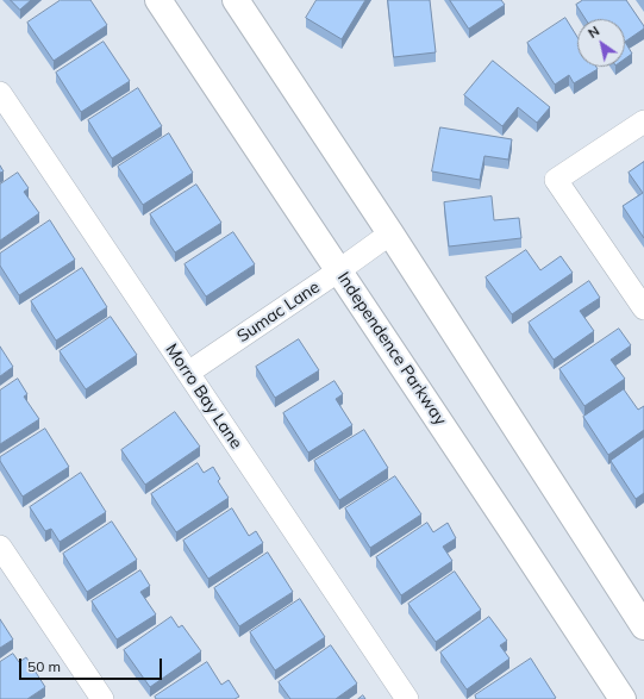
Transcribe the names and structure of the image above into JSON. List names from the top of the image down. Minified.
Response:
{"streets":{"main road":["Independence Parkway"],"street":["Sumac Lane","Morro Bay Lane"]},"crossings":[["Sumac Lane","Independence Parkway"],["Sumac Lane","Morro Bay Lane"]],"scale_bar":"50 m","north":"top left"}
